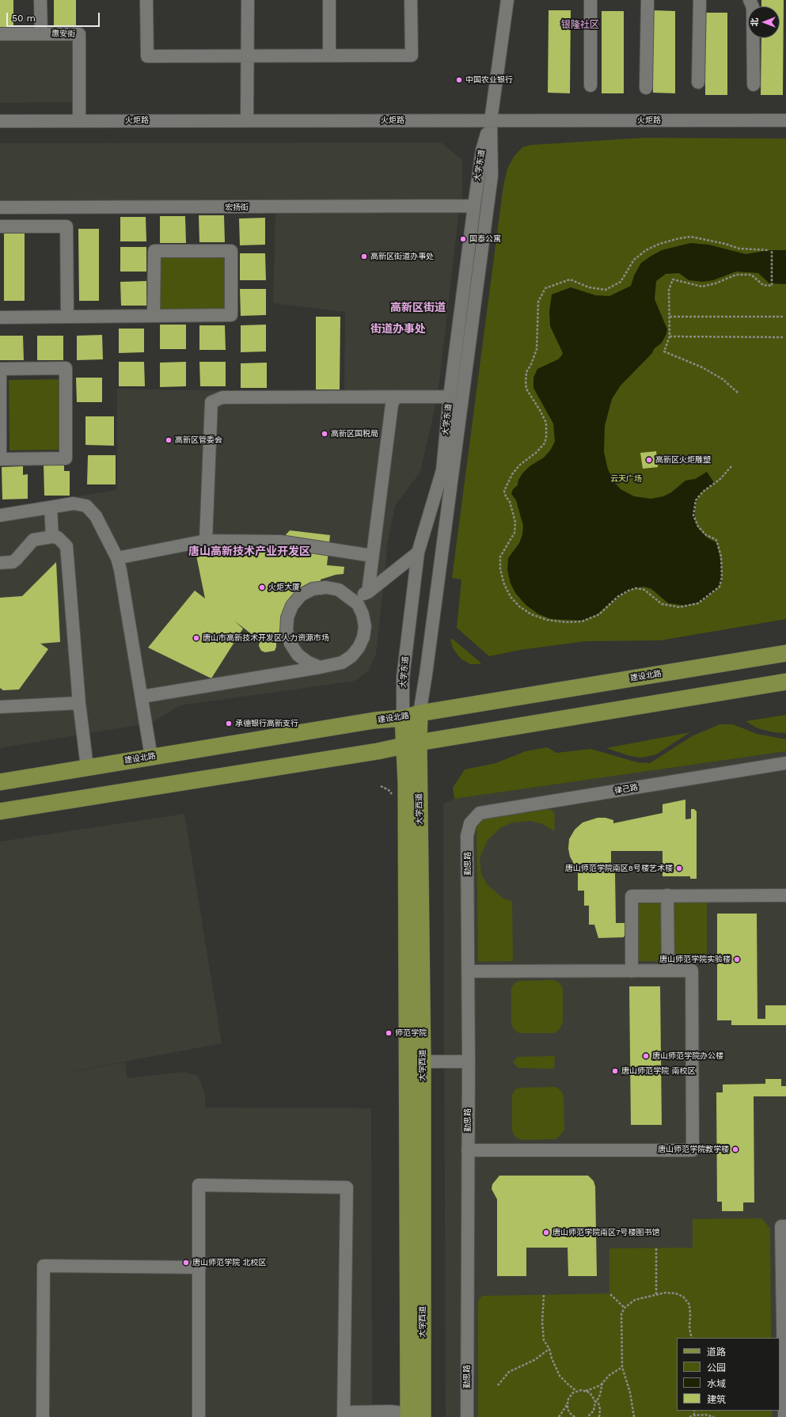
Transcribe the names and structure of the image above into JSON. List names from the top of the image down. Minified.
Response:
{"streets":{"main road":["建设北路","大学西道"],"street":["惠安街","火炬路","大学东道","宏扬街","律己路","勤思路"]},"crossings":[["惠安街","火炬路"],["火炬路","大学东道"],["大学东道","宏扬街"],["大学东道","建设北路"],["大学东道","大学西道"],["建设北路","大学西道"],["律己路","勤思路"]],"districts":["银隆社区","高新区街道","街道办事处","唐山高新技术产业开发区"],"parks":["云天广场"],"places":["中国农业银行","国泰公寓","高新区街道办事处","高新区国税局","高新区管委会","高新区火炬雕塑","火炬大厦","唐山市高新技术开发区人力资源市场","承德银行高新支行","唐山师范学院南区8号楼艺术楼","唐山师范学院实验楼","师范学院","唐山师范学院办公楼","唐山师范学院 南校区","唐山师范学院教学楼","唐山师范学院南区7号楼图书馆","唐山师范学院 北校区"],"legend":["道路","公园","水域","建筑"],"scale_bar":"50 m","north":"left"}
